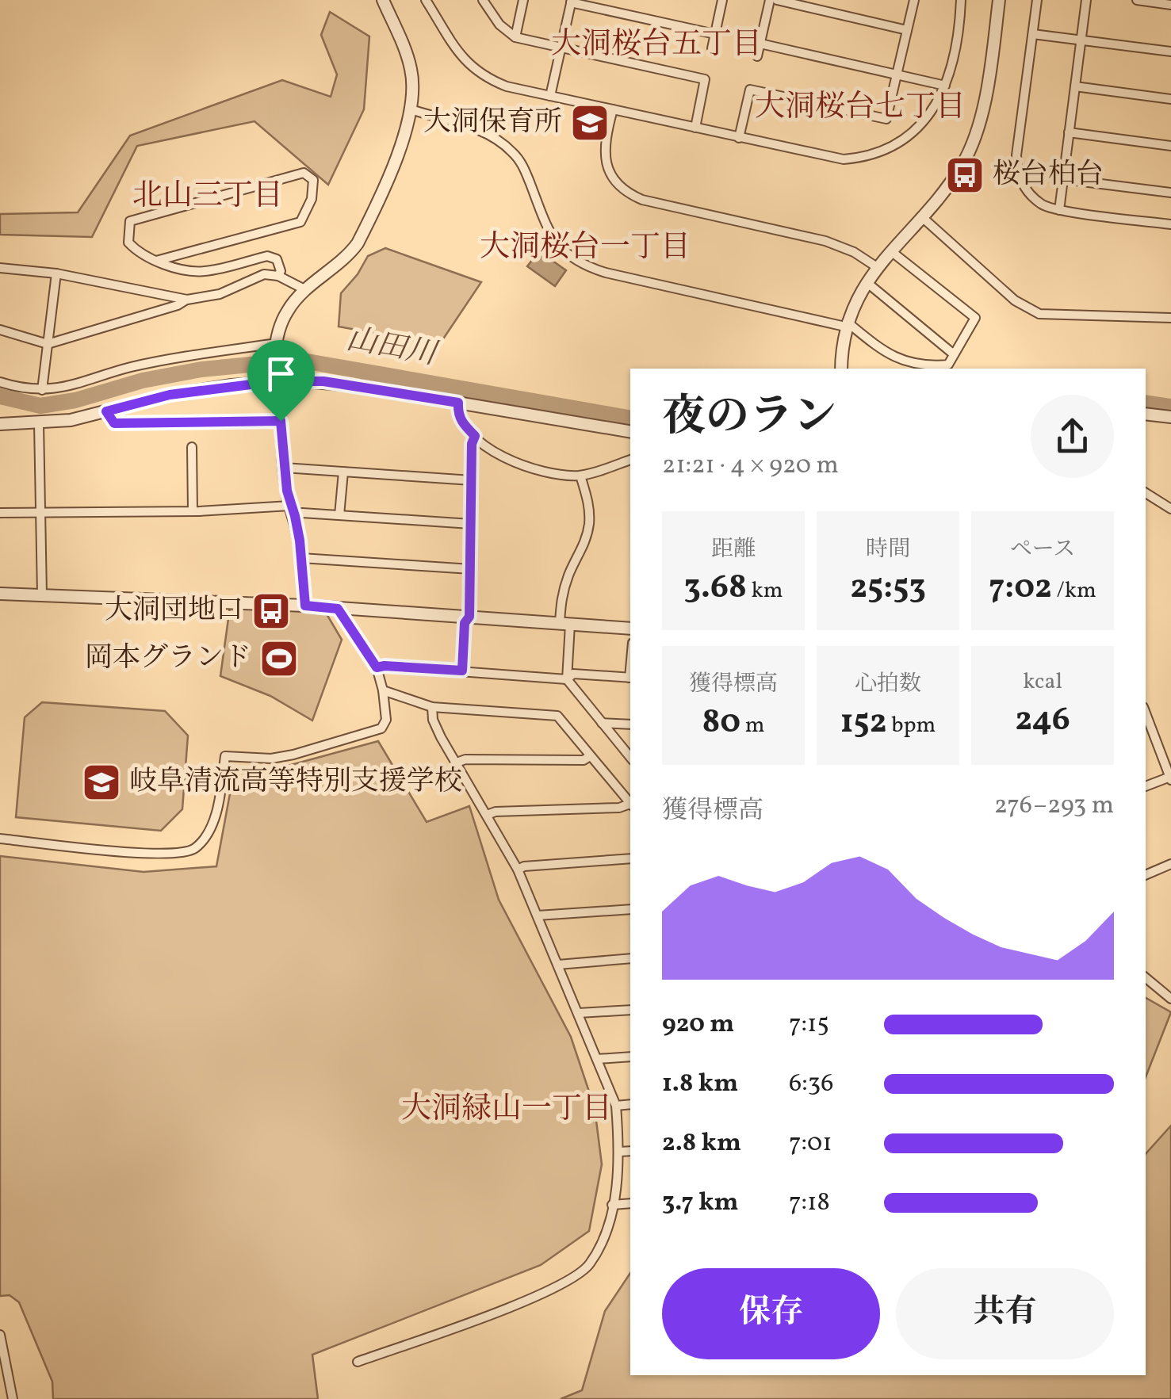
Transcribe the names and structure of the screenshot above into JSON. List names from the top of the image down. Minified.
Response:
{"districts":["大洞桜台五丁目","大洞桜台七丁目","北山三丁目","大洞桜台一丁目","大洞緑山一丁目"],"water":["山田川"],"places":{"school or university":["大洞保育所","岐阜清流高等特別支援学校"],"bus stop":["桜台柏台","大洞団地口"],"sports":["岡本グランド"]},"page":{"heading":["夜のラン","21:21 · 4 × 920 m"],"stats":[["距離","3.68 km"],["時間","25:53"],["ペース","7:02 /km"],["獲得標高","80 m"],["心拍数","152 bpm"],["kcal","246"]],"chart":["獲得標高","276–293 m"],"list":[{"name":"920 m","note":"7:15"},{"name":"1.8 km","note":"6:36"},{"name":"2.8 km","note":"7:01"},{"name":"3.7 km","note":"7:18"}],"buttons":["保存","共有"]}}
